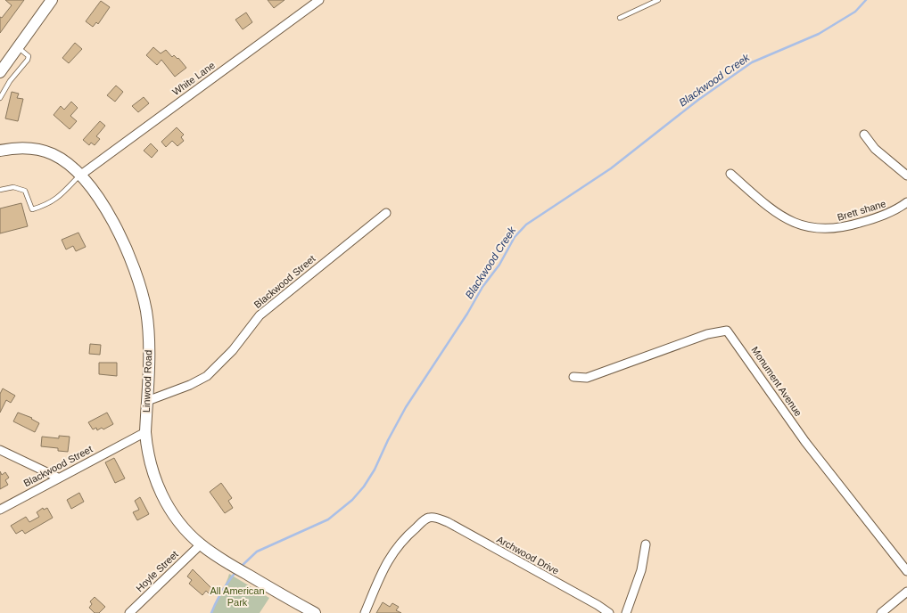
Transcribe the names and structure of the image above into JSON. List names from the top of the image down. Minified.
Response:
{"streets":{"main road":["Linwood Road"],"street":["White Lane","Brett shane","Blackwood Street","Monument Avenue","Archwood Drive","Hoyle Street"]},"crossings":[["White Lane","Linwood Road"],["Blackwood Street","Linwood Road"],["Linwood Road","Hoyle Street"]],"water":["Blackwood Creek"],"parks":["All American Park"]}
